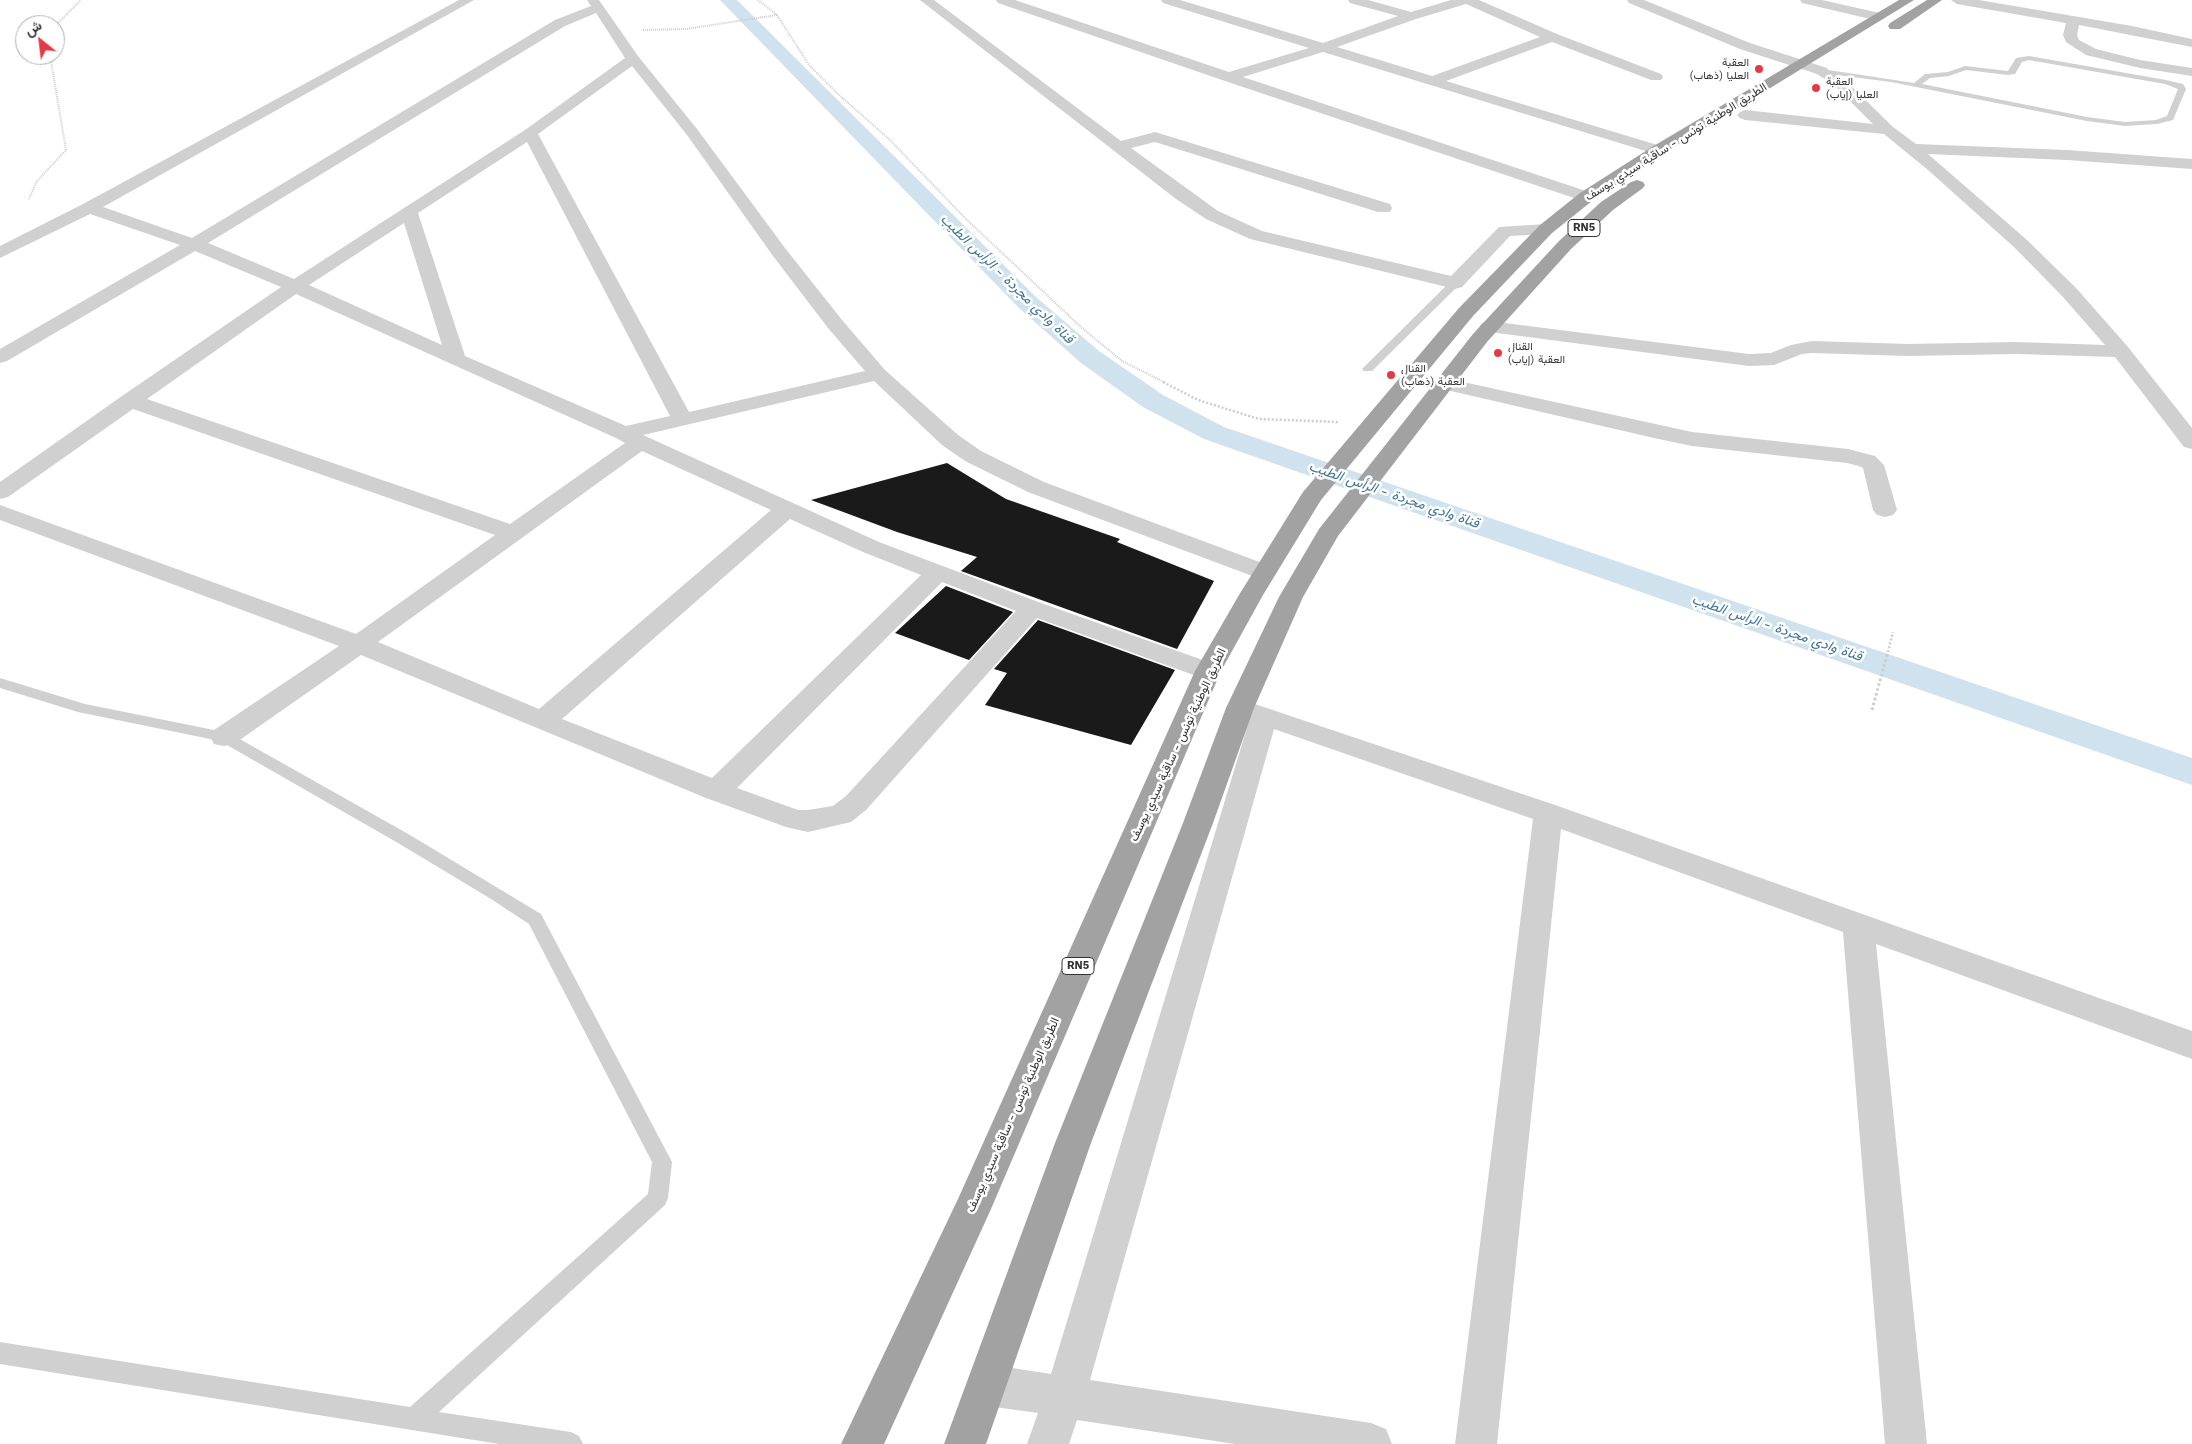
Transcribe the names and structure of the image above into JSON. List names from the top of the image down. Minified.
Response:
{"streets":{"highway":["الطريق الوطنية تونس - ساقية سيدي يوسف","RN5"]},"water":["قناة وادي مجردة - الرأس الطيب"],"places":["العقبة العليا (ذهاب)","العقبة العليا (إياب)","القنال العقبة (إياب)","القنال العقبة (ذهاب)"],"north":"top left"}
